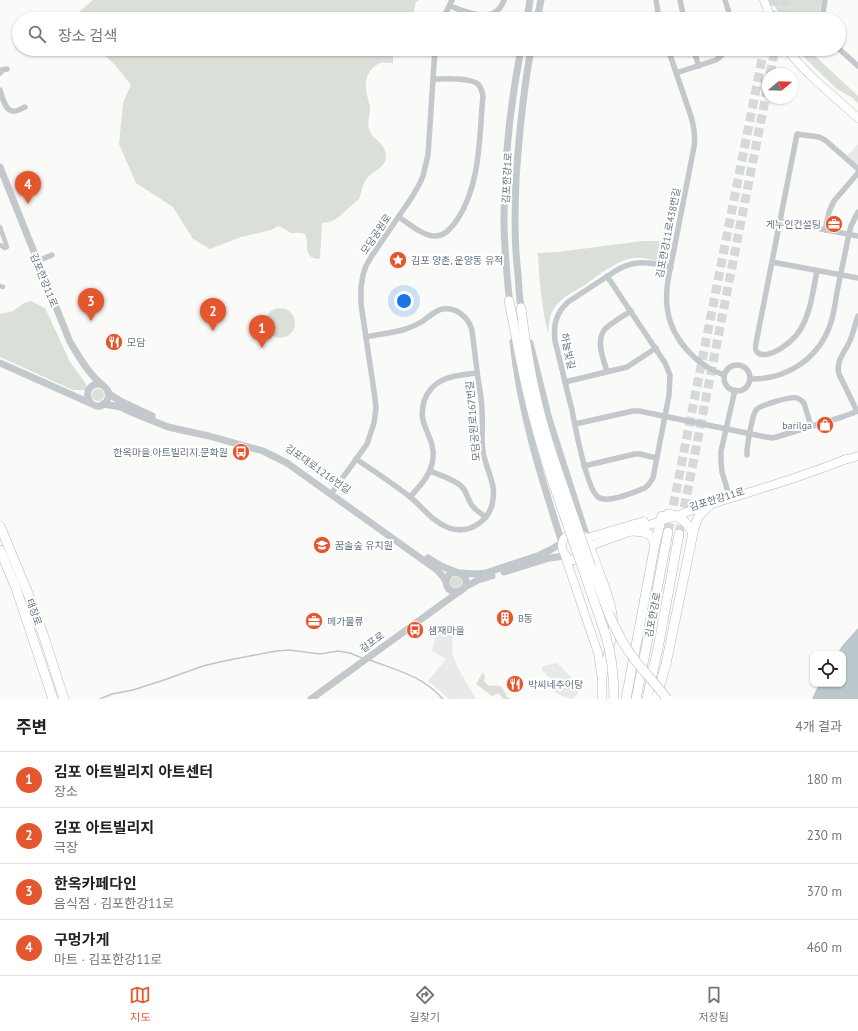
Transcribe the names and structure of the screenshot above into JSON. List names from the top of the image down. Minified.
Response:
{"streets":{"main road":["김포한강11로","태장로","김포한강로"],"street":["김포한강1로","김포한강11로438번길","모담공원로","하늘빛길","모담공원로167번길","김포대로1216번길","걸포로"]},"crossings":[["김포한강1로","김포한강11로"],["김포한강1로","김포대로1216번길"],["김포한강11로438번길","하늘빛길"],["모담공원로","모담공원로167번길"],["모담공원로","김포대로1216번길"],["김포한강11로","김포대로1216번길"],["김포대로1216번길","걸포로"]],"places":{"office":["게누인컨설팅","메가물류"],"place":["김포 양촌, 운양동 유적"],"restaurant":["모담","박씨네추어탕"],"shop":["barilga"],"bus stop":["한옥마을.아트빌리지.문화원","샘재마을"],"school or university":["꿈솔숲 유치원"],"building":["B동"]},"north":"right","page":{"search":"장소 검색","pins":["4","3","2","1"],"heading":["주변","4개 결과"],"list":[{"mark":"1","name":"김포 아트빌리지 아트센터","note":"장소","value":"180 m"},{"mark":"2","name":"김포 아트빌리지","note":"극장","value":"230 m"},{"mark":"3","name":"한옥카페다인","note":"음식점 · 김포한강11로","value":"370 m"},{"mark":"4","name":"구멍가게","note":"마트 · 김포한강11로","value":"460 m"}],"nav":["지도","길찾기","저장됨"]}}
